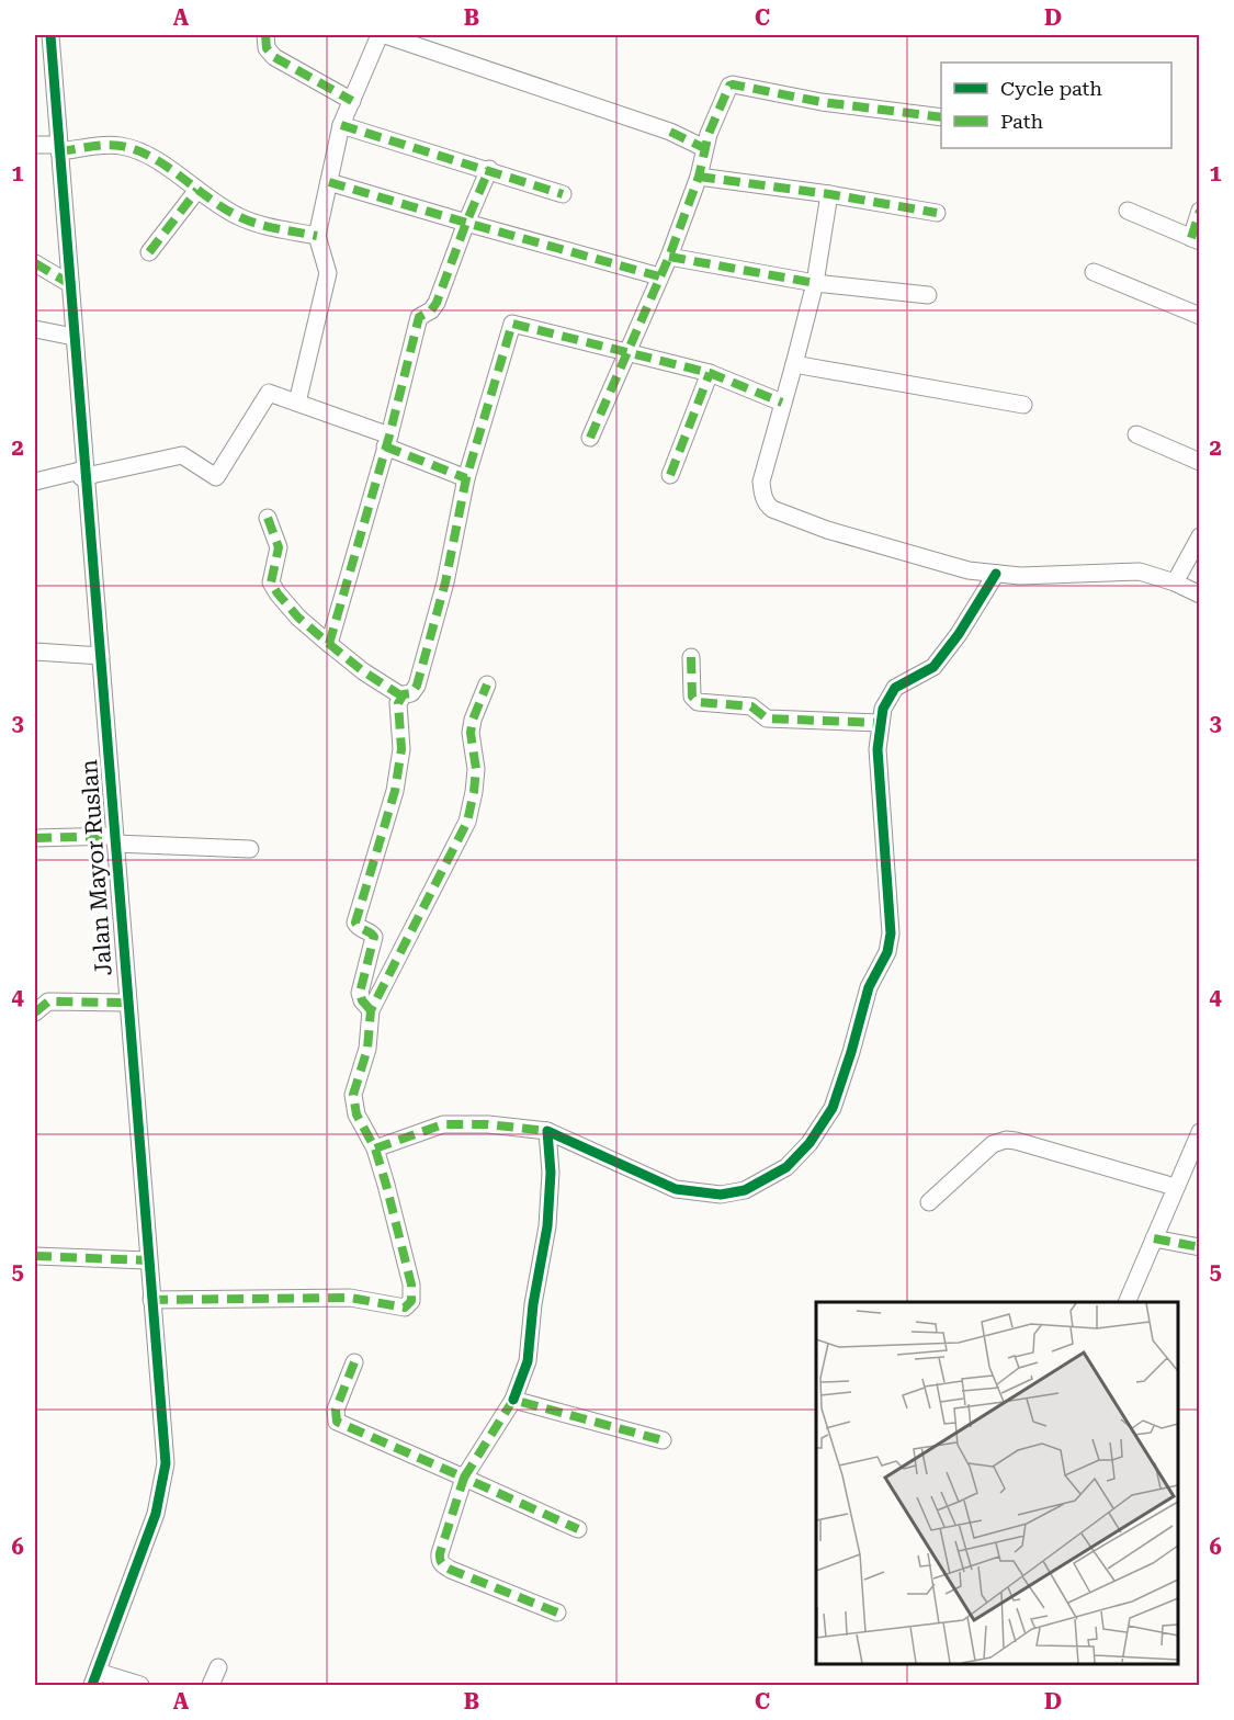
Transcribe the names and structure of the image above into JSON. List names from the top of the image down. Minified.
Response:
{"streets":{"street":["Jalan Mayor Ruslan"]},"legend":["Cycle path","Path"],"grid":{"columns":["A","B","C","D"],"rows":["1","2","3","4","5","6"]}}
